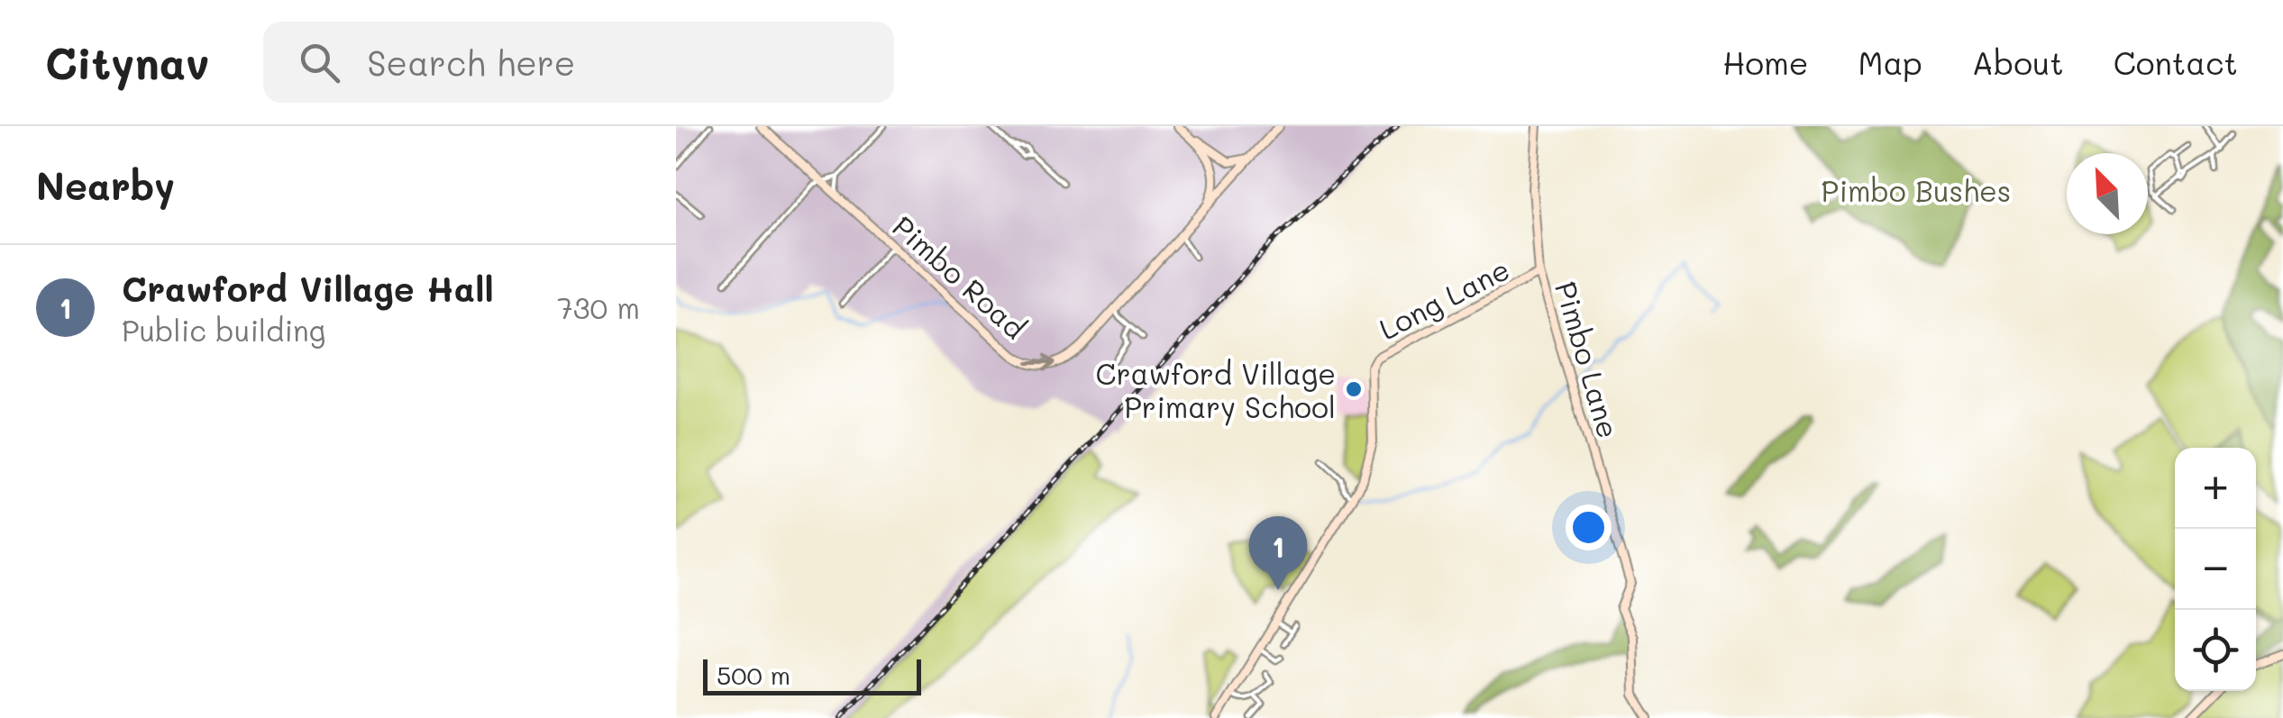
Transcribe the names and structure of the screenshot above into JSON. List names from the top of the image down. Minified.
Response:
{"streets":{"street":["Pimbo Road","Long Lane","Pimbo Lane"]},"crossings":[["Long Lane","Pimbo Lane"]],"parks":["Pimbo Bushes"],"places":["Crawford Village Primary School"],"scale_bar":"500 m","north":"top left","page":{"header":"Citynav","search":"Search here","nav":["Home","Map","About","Contact"],"heading":"Nearby","list":[{"mark":"1","name":"Crawford Village Hall","note":"Public building","value":"730 m"}],"map_buttons":["+","−"],"pins":"1","scale":"500 m"}}
